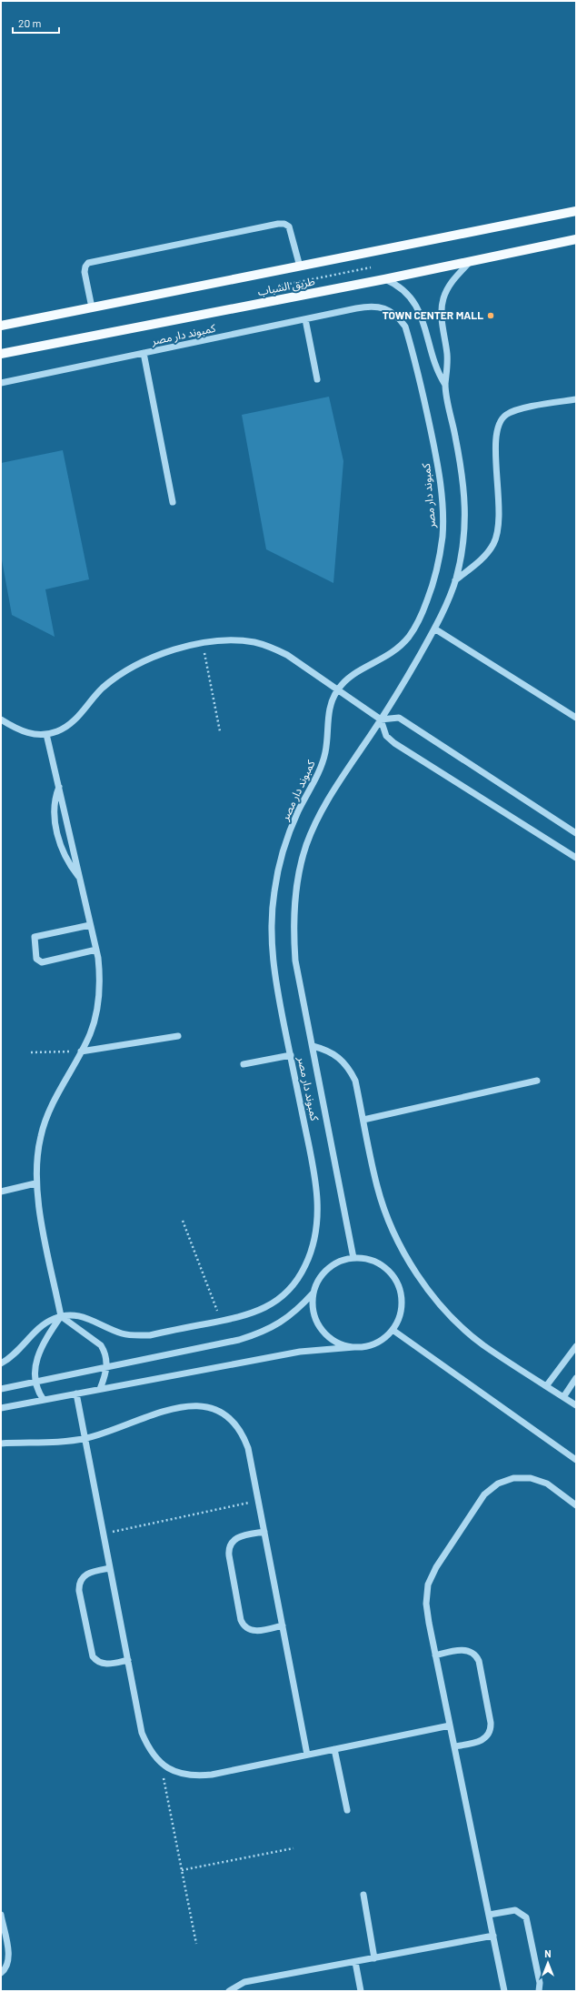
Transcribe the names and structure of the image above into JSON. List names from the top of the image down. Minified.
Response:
{"streets":{"main road":["طريق الشباب"],"street":["كمبوند دار مصر"]},"places":["TOWN CENTER MALL"],"scale_bar":"20 m","north":"top"}
